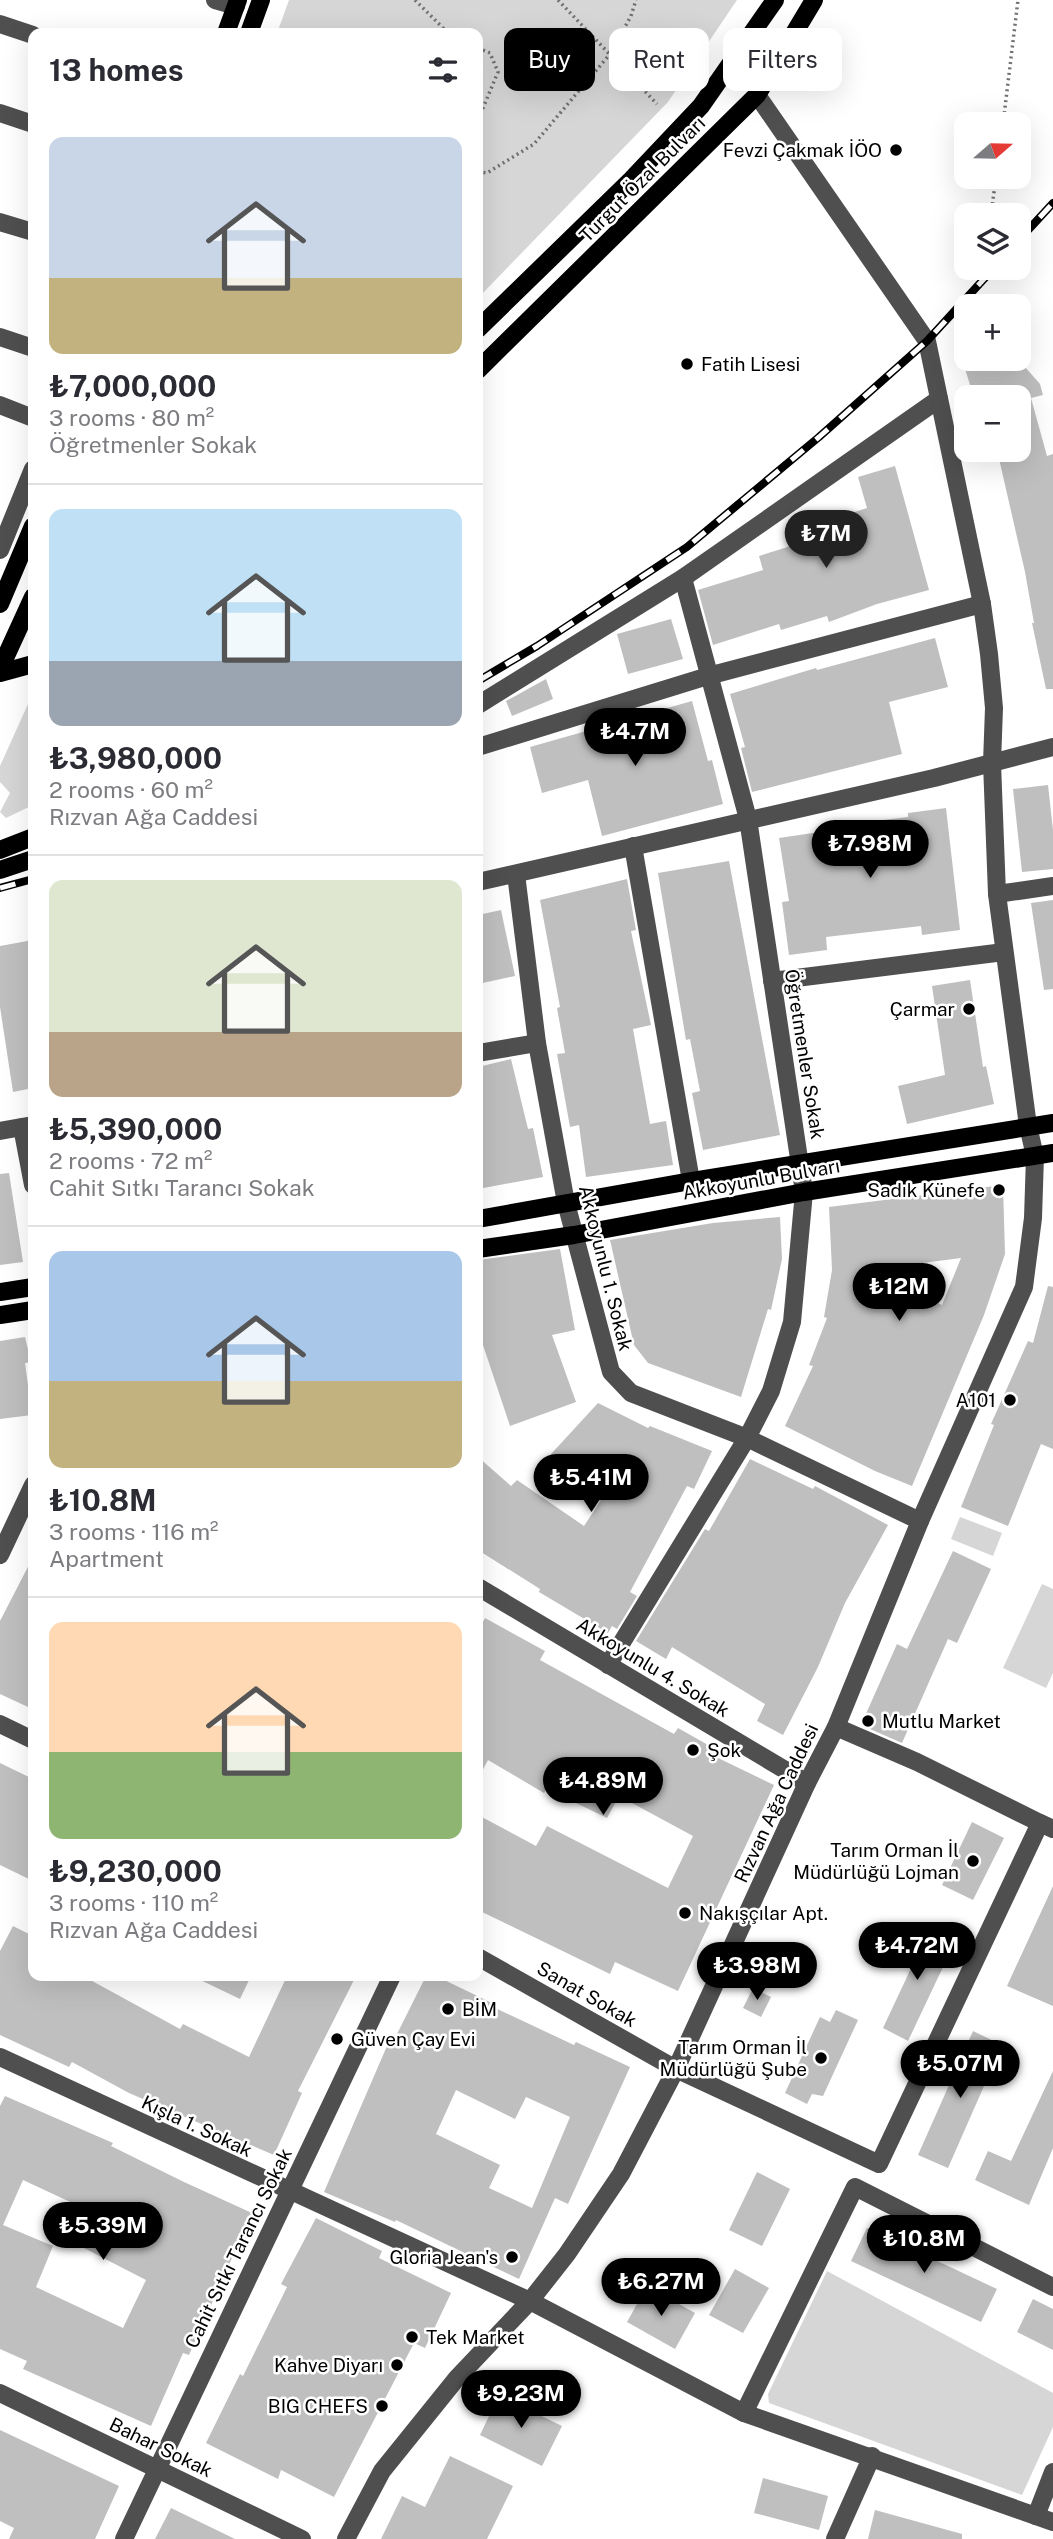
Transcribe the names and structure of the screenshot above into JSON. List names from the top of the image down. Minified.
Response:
{"streets":{"main road":["Turgut Özal Bulvarı","Akkoyunlu Bulvarı"],"street":["Öğretmenler Sokak","Akkoyunlu 1. Sokak","Akkoyunlu 4. Sokak","Rızvan Ağa Caddesi","Sanat Sokak","Kışla 1. Sokak","Cahit Sıtkı Tarancı Sokak","Bahar Sokak"]},"crossings":[["Turgut Özal Bulvarı","Rızvan Ağa Caddesi"],["Öğretmenler Sokak","Akkoyunlu Bulvarı"],["Öğretmenler Sokak","Akkoyunlu 1. Sokak"],["Öğretmenler Sokak","Akkoyunlu 4. Sokak"],["Akkoyunlu Bulvarı","Akkoyunlu 1. Sokak"],["Akkoyunlu Bulvarı","Rızvan Ağa Caddesi"],["Akkoyunlu 1. Sokak","Rızvan Ağa Caddesi"],["Akkoyunlu 4. Sokak","Rızvan Ağa Caddesi"],["Rızvan Ağa Caddesi","Sanat Sokak"],["Rızvan Ağa Caddesi","Kışla 1. Sokak"],["Kışla 1. Sokak","Cahit Sıtkı Tarancı Sokak"],["Cahit Sıtkı Tarancı Sokak","Bahar Sokak"]],"places":["Fevzi Çakmak İÖO","Fatih Lisesi","Çarmar","Sadık Künefe","A101","Mutlu Market","Şok","Tarım Orman İl Müdürlüğü Lojman","Nakışçılar Apt.","BİM","Güven Çay Evi","Tarım Orman İl Müdürlüğü Şube","Gloria Jean's","Tek Market","Kahve Diyarı","BIG CHEFS"],"north":"right","page":{"chip":["Buy","Rent","Filters"],"heading":"13 homes","map_buttons":["+","−"],"list":[{"name":"₺7,000,000","note":"3 rooms · 80 m² · Öğretmenler Sokak"},{"name":"₺3,980,000","note":"2 rooms · 60 m² · Rızvan Ağa Caddesi"},{"name":"₺5,390,000","note":"2 rooms · 72 m² · Cahit Sıtkı Tarancı Sokak"},{"name":"₺10.8M","note":"3 rooms · 116 m² · Apartment"},{"name":"₺9,230,000","note":"3 rooms · 110 m² · Rızvan Ağa Caddesi"}],"price":["₺7M","₺4.7M","₺7.98M","₺12M","₺5.41M","₺4.89M","₺4.72M","₺3.98M","₺5.07M","₺5.39M","₺10.8M","₺6.27M","₺9.23M"]}}
